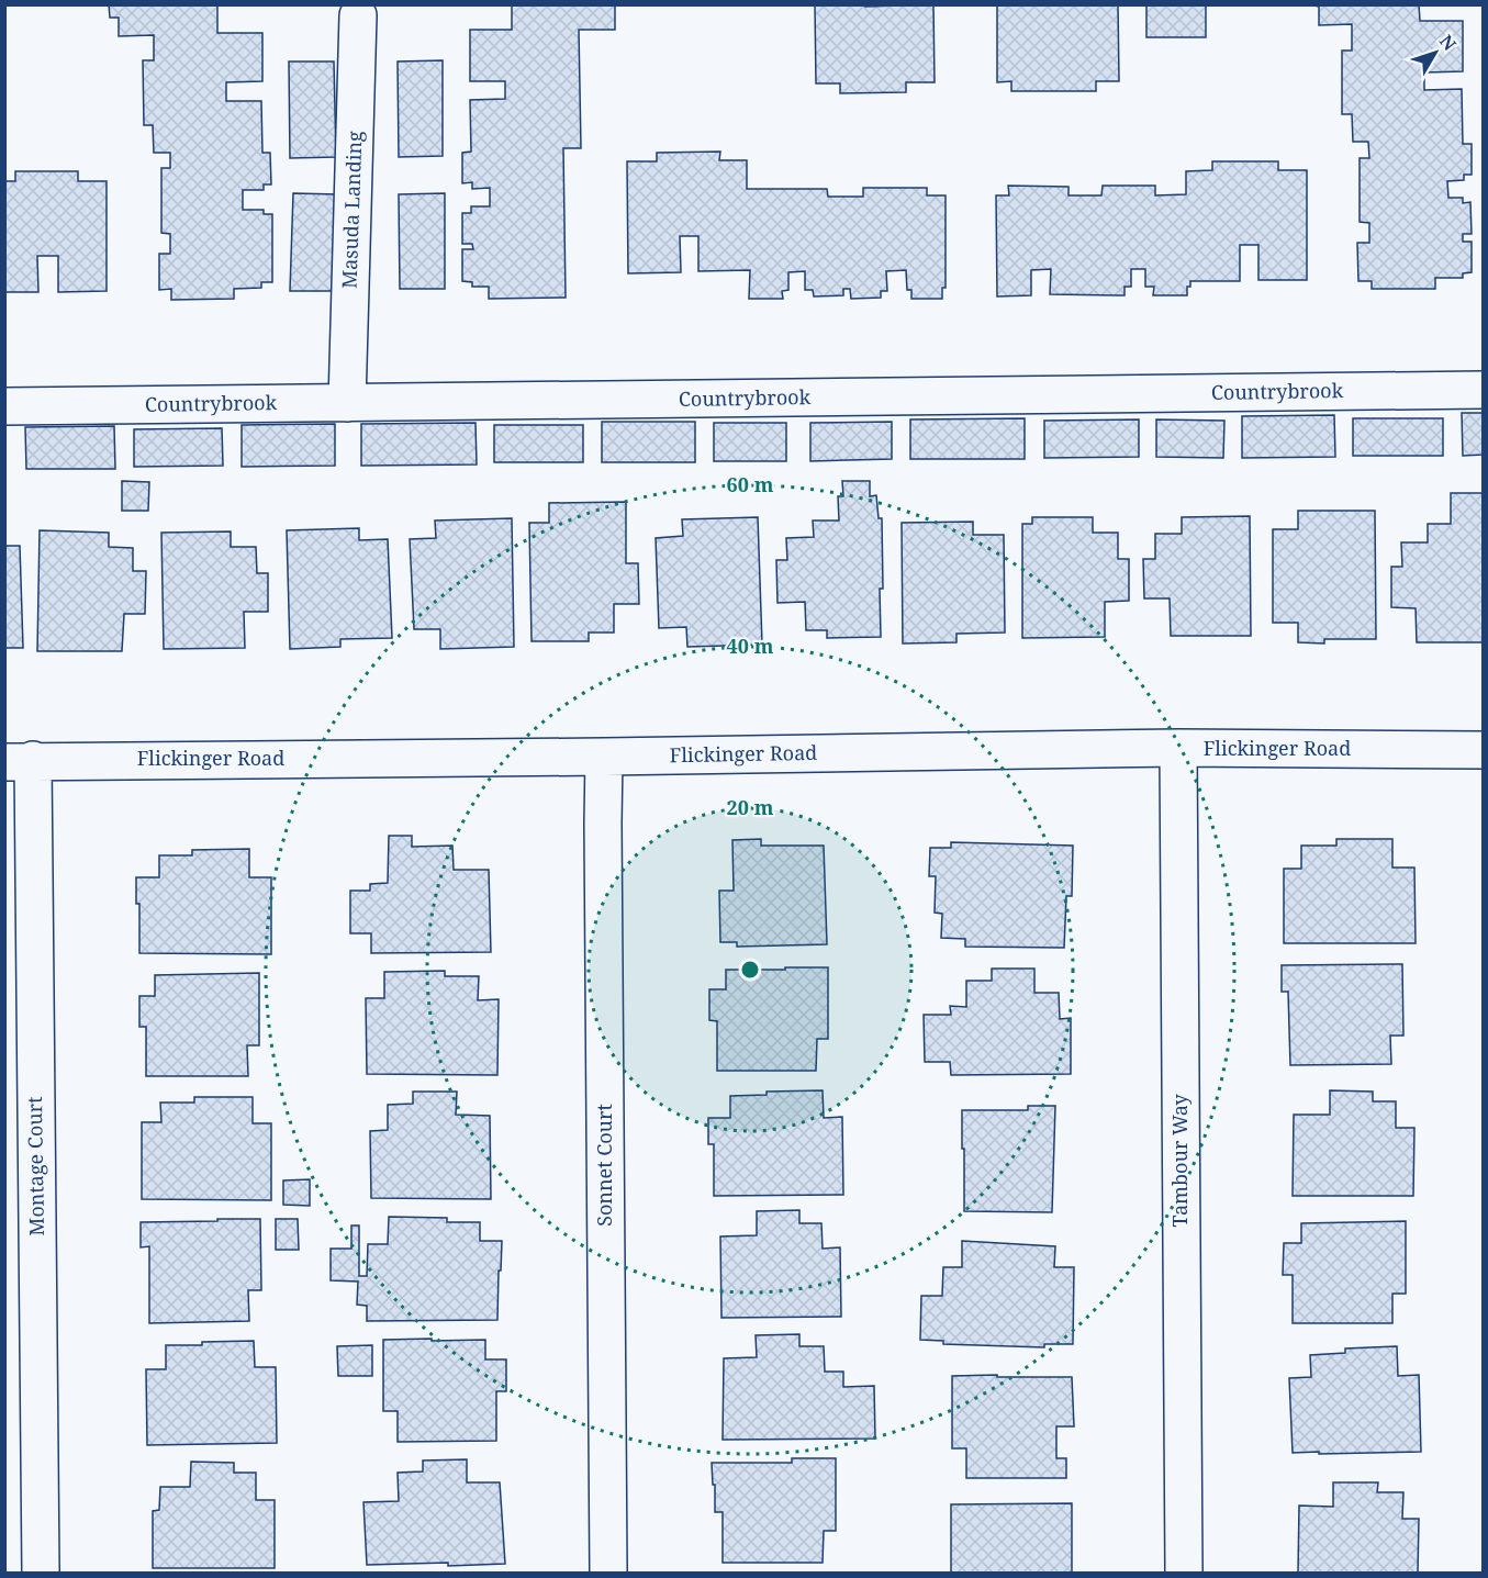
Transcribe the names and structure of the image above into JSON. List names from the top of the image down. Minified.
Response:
{"streets":{"street":["Masuda Landing","Countrybrook","Flickinger Road","Tambour Way","Sonnet Court","Montage Court"]},"crossings":[["Masuda Landing","Countrybrook"],["Flickinger Road","Tambour Way"],["Flickinger Road","Sonnet Court"],["Flickinger Road","Montage Court"]],"north":"top right","rings":["60 m","40 m","20 m"]}
